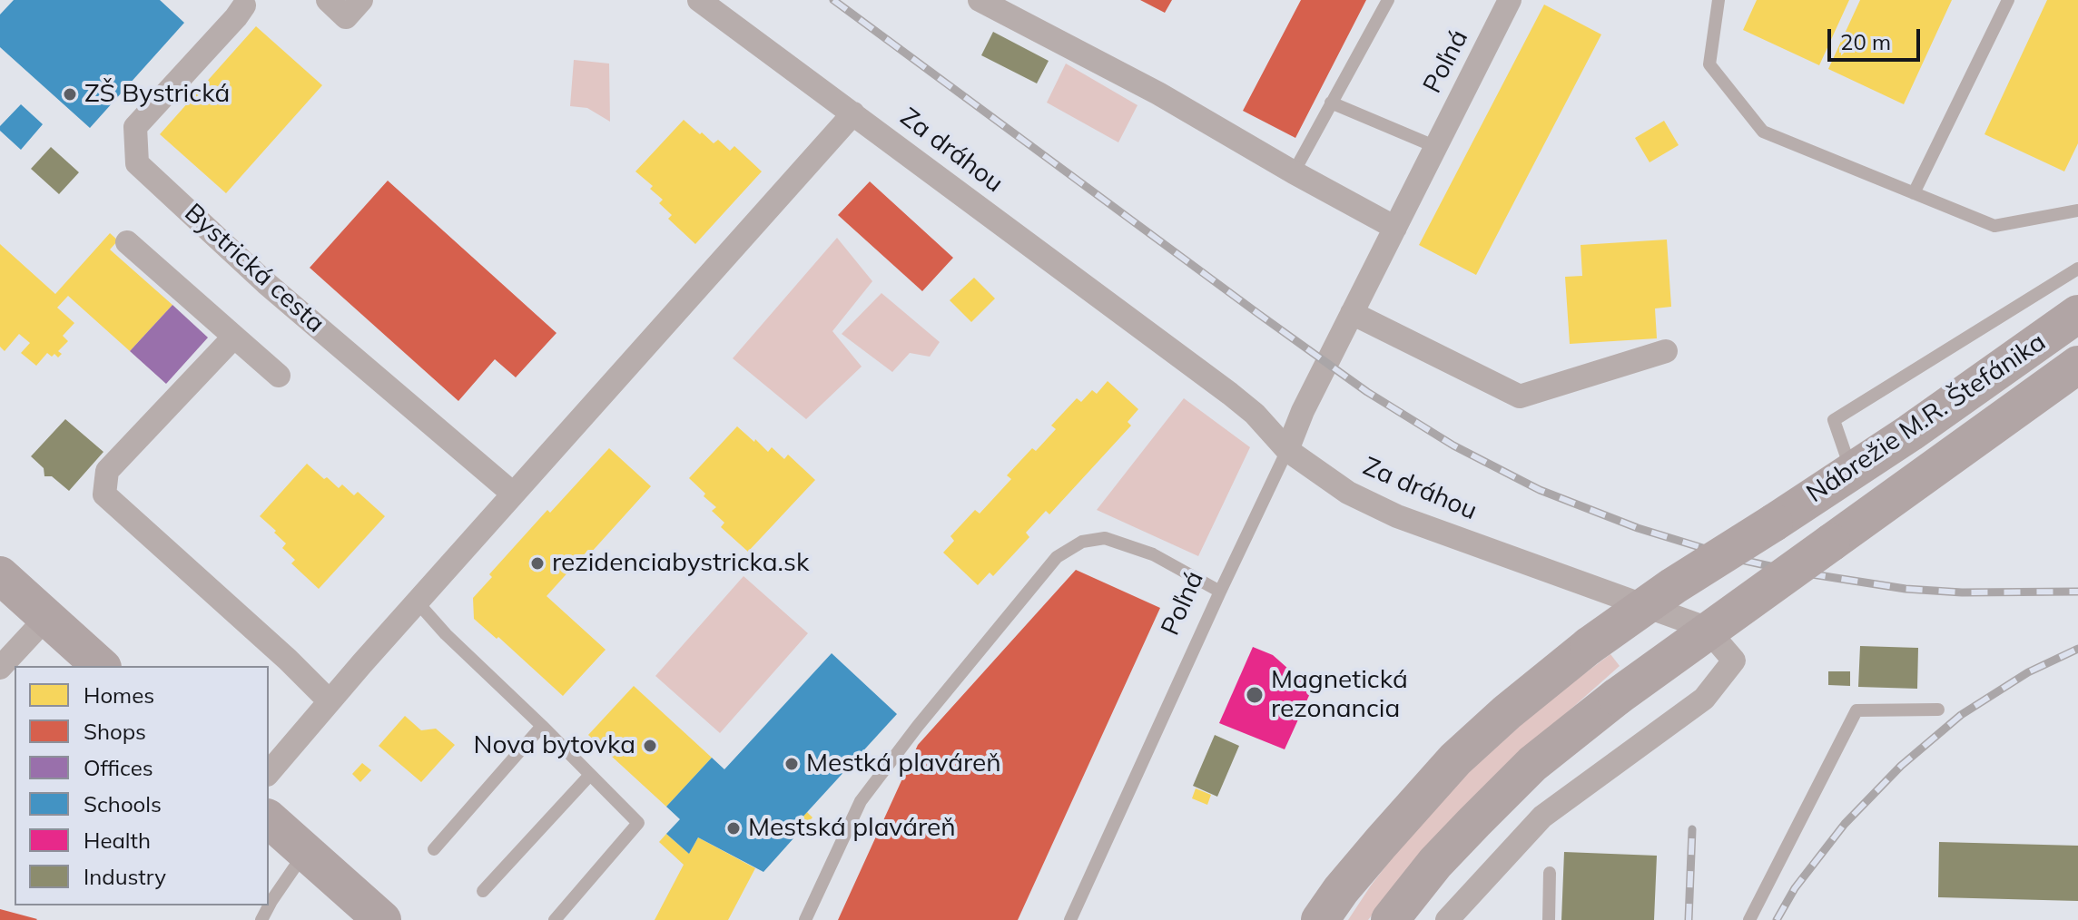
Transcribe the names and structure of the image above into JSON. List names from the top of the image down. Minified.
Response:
{"streets":{"main road":["Nábrežie M.R. Štefánika"],"street":["Poľná","Za dráhou","Bystrická cesta"]},"crossings":[["Poľná","Za dráhou"]],"places":["ZŠ Bystrická","rezidenciabystricka.sk","Magnetická rezonancia","Nova bytovka","Mestká plaváreň","Mestská plaváreň"],"legend":["Homes","Shops","Offices","Schools","Health","Industry"],"scale_bar":"20 m"}
